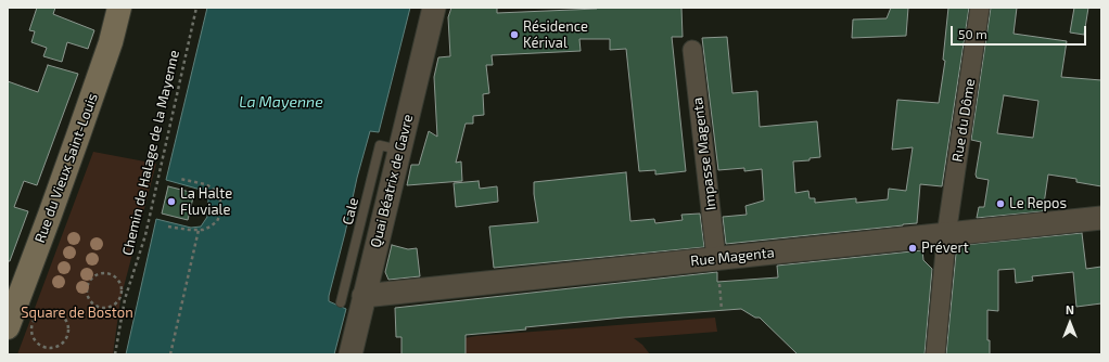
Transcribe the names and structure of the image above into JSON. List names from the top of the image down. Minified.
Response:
{"streets":{"main road":["Rue du Vieux Saint-Louis"],"street":["Rue du Dôme","Impasse Magenta","Quai Béatrix de Gavre","Rue Magenta"],"lane":["Cale"],"path":["Chemin de Halage de la Mayenne"]},"crossings":[["Rue du Dôme","Rue Magenta"],["Impasse Magenta","Rue Magenta"],["Quai Béatrix de Gavre","Cale"],["Quai Béatrix de Gavre","Rue Magenta"]],"water":["La Mayenne"],"parks":["Square de Boston"],"places":["Résidence Kérival","La Halte Fluviale","Le Repos","Prévert"],"scale_bar":"50 m","north":"top"}
